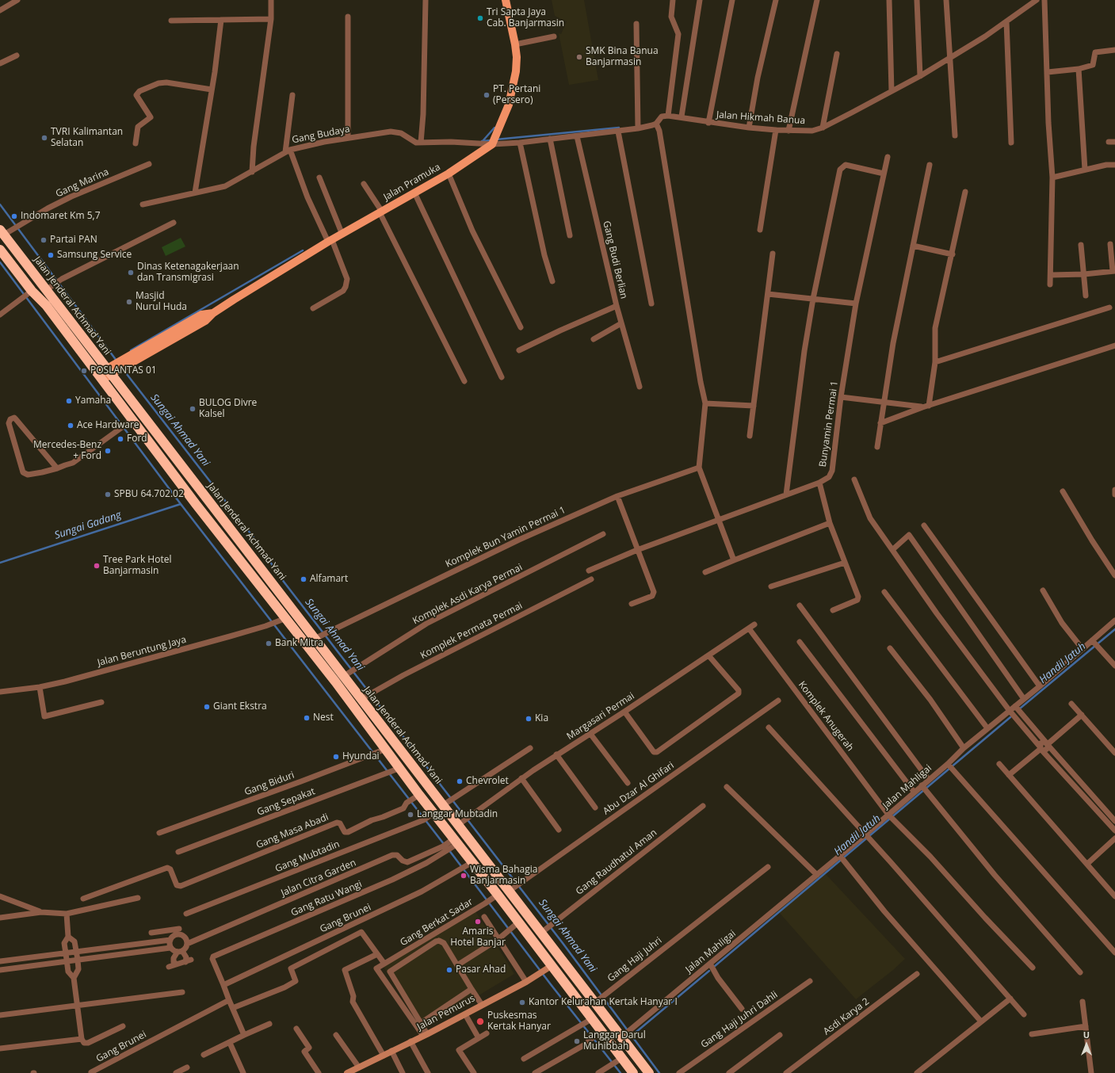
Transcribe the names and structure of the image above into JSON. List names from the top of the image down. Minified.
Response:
{"streets":{"highway":["Jalan Jenderal Achmad Yani"],"main road":["Jalan Pramuka"],"street":["Jalan Hikmah Banua","Gang Budaya","Gang Marina","Gang Budi Berlian","Bunyamin Permai 1","Komplek Bun Yamin Permai 1","Komplek Asdi Karya Permai","Komplek Permata Permai","Jalan Beruntung Jaya","Margasari Permai","Komplek Anugerah","Gang Biduri","Jalan Mahligai","Abu Dzar Al Ghifari","Gang Sepakat","Gang Masa Abadi","Gang Mubtadin","Gang Raudhatul Aman","Jalan Citra Garden","Gang Ratu Wangi","Gang Brunei","Gang Berkat Sadar","Gang Haji Juhri","Jalan Pemurus","Asdi Karya 2","Gang Haji Juhri Dahli"]},"crossings":[["Gang Budaya","Jalan Pramuka"],["Jalan Pramuka","Jalan Jenderal Achmad Yani"],["Gang Marina","Jalan Jenderal Achmad Yani"],["Jalan Jenderal Achmad Yani","Komplek Bun Yamin Permai 1"],["Jalan Jenderal Achmad Yani","Komplek Asdi Karya Permai"],["Jalan Jenderal Achmad Yani","Komplek Permata Permai"],["Jalan Jenderal Achmad Yani","Margasari Permai"],["Jalan Jenderal Achmad Yani","Jalan Mahligai"],["Jalan Jenderal Achmad Yani","Abu Dzar Al Ghifari"],["Jalan Jenderal Achmad Yani","Gang Raudhatul Aman"],["Jalan Jenderal Achmad Yani","Gang Haji Juhri"],["Margasari Permai","Komplek Anugerah"],["Komplek Anugerah","Jalan Mahligai"],["Jalan Citra Garden","Gang Ratu Wangi"],["Gang Ratu Wangi","Gang Brunei"]],"water":["Sungai Ahmad Yani","Sungai Gadang","Handil Jatuh"],"places":["Tri Sapta Jaya Cab. Banjarmasin","SMK Bina Banua Banjarmasin","PT. Pertani (Persero)","TVRI Kalimantan Selatan","Indomaret Km 5,7","Partai PAN","Samsung Service","Dinas Ketenagakerjaan dan Transmigrasi","Masjid Nurul Huda","POSLANTAS 01","Yamaha","BULOG Divre Kalsel","Ace Hardware","Ford","Mercedes-Benz + Ford","SPBU 64.702.02","Tree Park Hotel Banjarmasin","Alfamart","Bank Mitra","Giant Ekstra","Nest","Kia","Hyundai","Chevrolet","Langgar Mubtadin","Wisma Bahagia Banjarmasin","Amaris Hotel Banjar","Pasar Ahad","Kantor Kelurahan Kertak Hanyar I","Puskesmas Kertak Hanyar","Langgar Darul Muhibbah"],"north":"top"}
